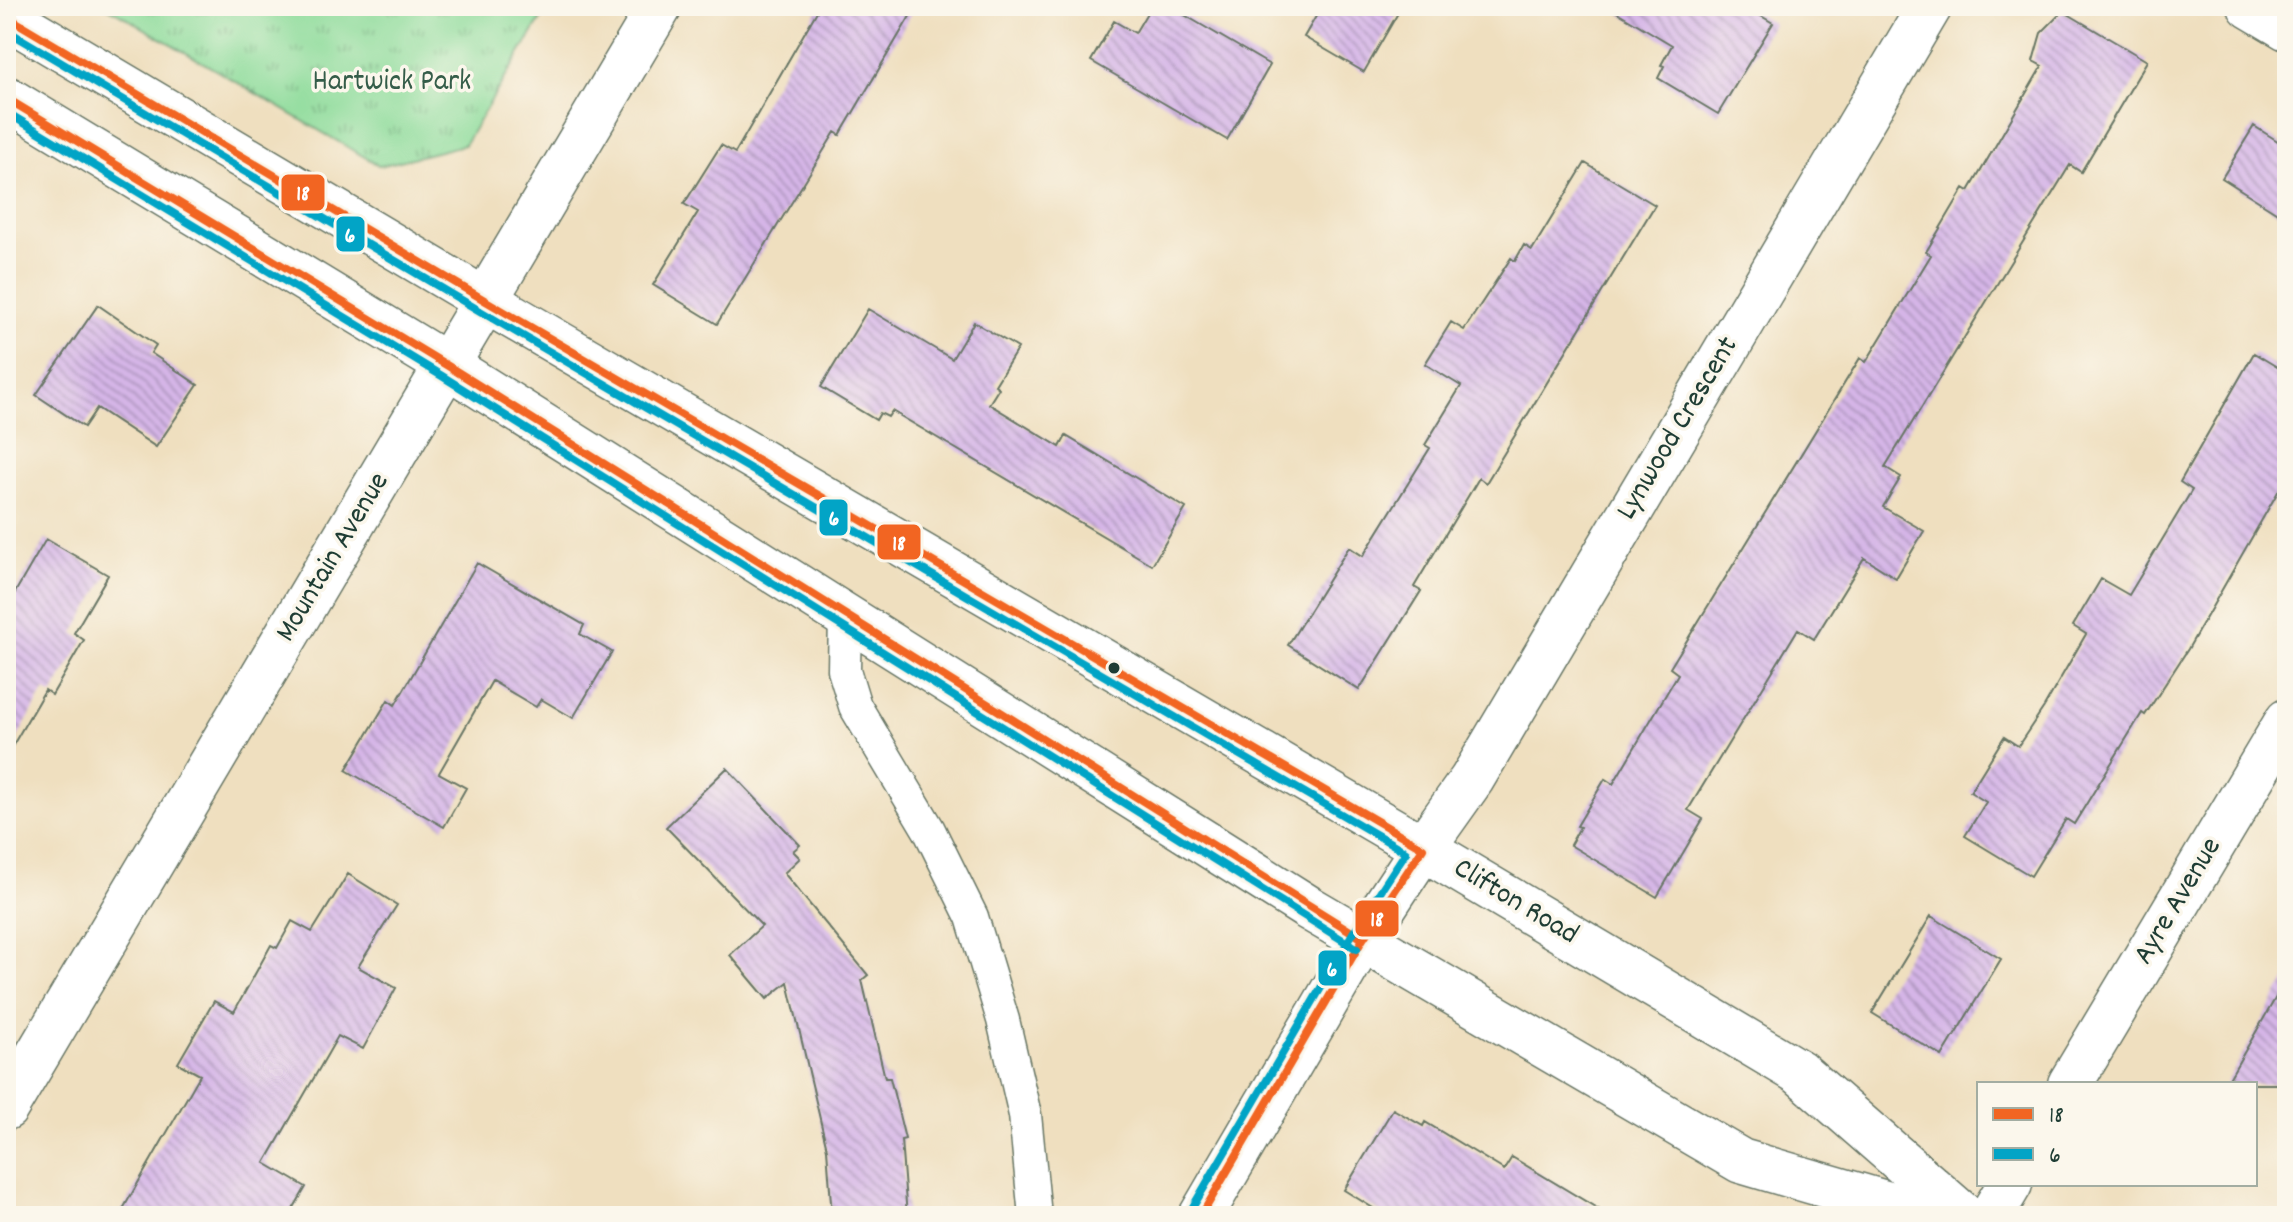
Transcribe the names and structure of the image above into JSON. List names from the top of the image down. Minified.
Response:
{"streets":{"main road":["Lynwood Crescent","Mountain Avenue","Ayre Avenue","Clifton Road"]},"crossings":[["Lynwood Crescent","Clifton Road"],["Mountain Avenue","Clifton Road"]],"parks":["Hartwick Park"],"lines":["transit line 18","transit line 6"],"legend":["18","6"]}
